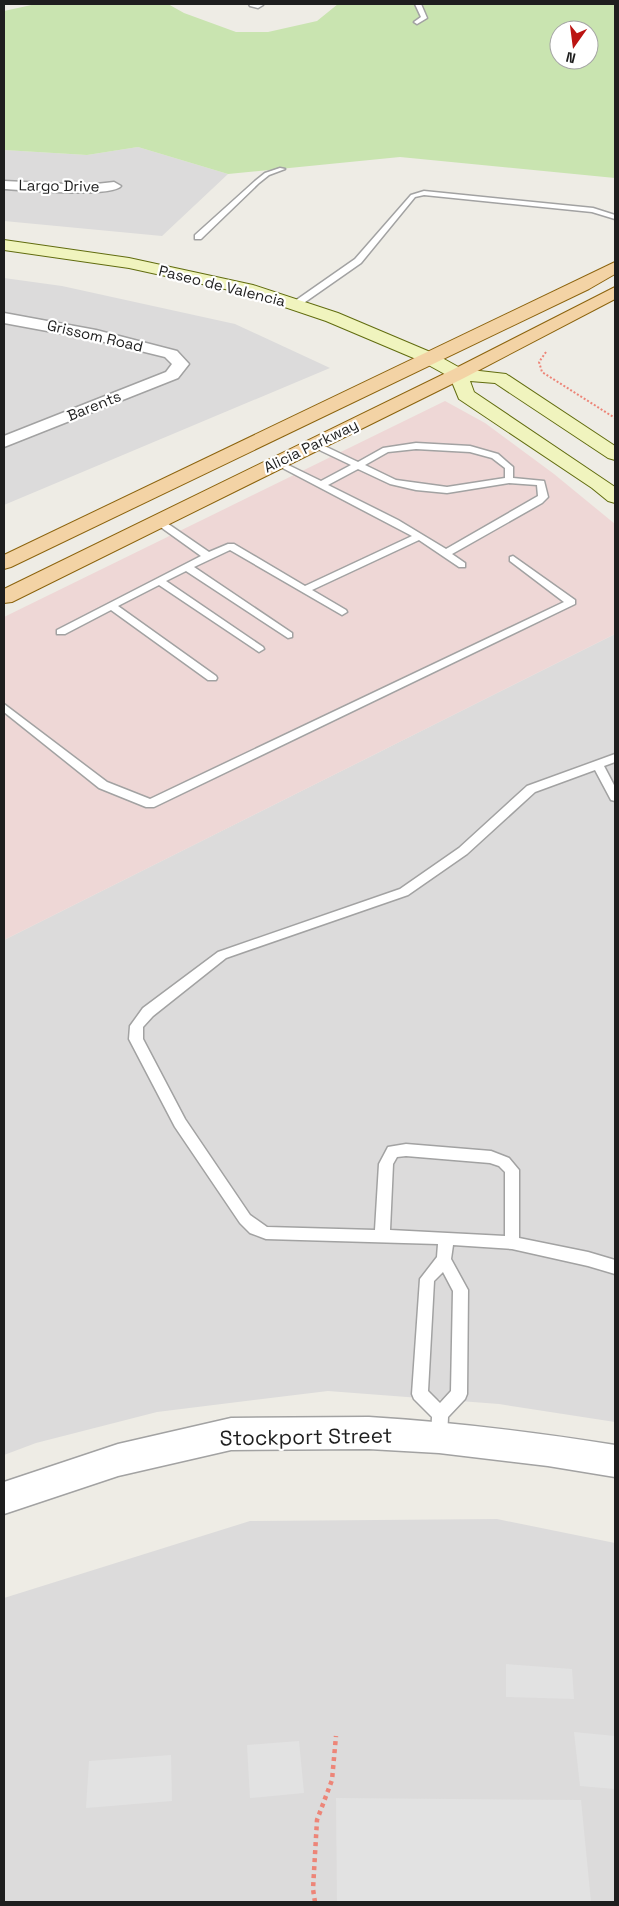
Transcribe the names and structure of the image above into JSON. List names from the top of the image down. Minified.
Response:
{"streets":{"main road":["Paseo de Valencia","Alicia Parkway"],"street":["Largo Drive","Grissom Road","Barents","Stockport Street"]},"crossings":[["Paseo de Valencia","Alicia Parkway"],["Grissom Road","Barents"]],"north":"bottom"}
